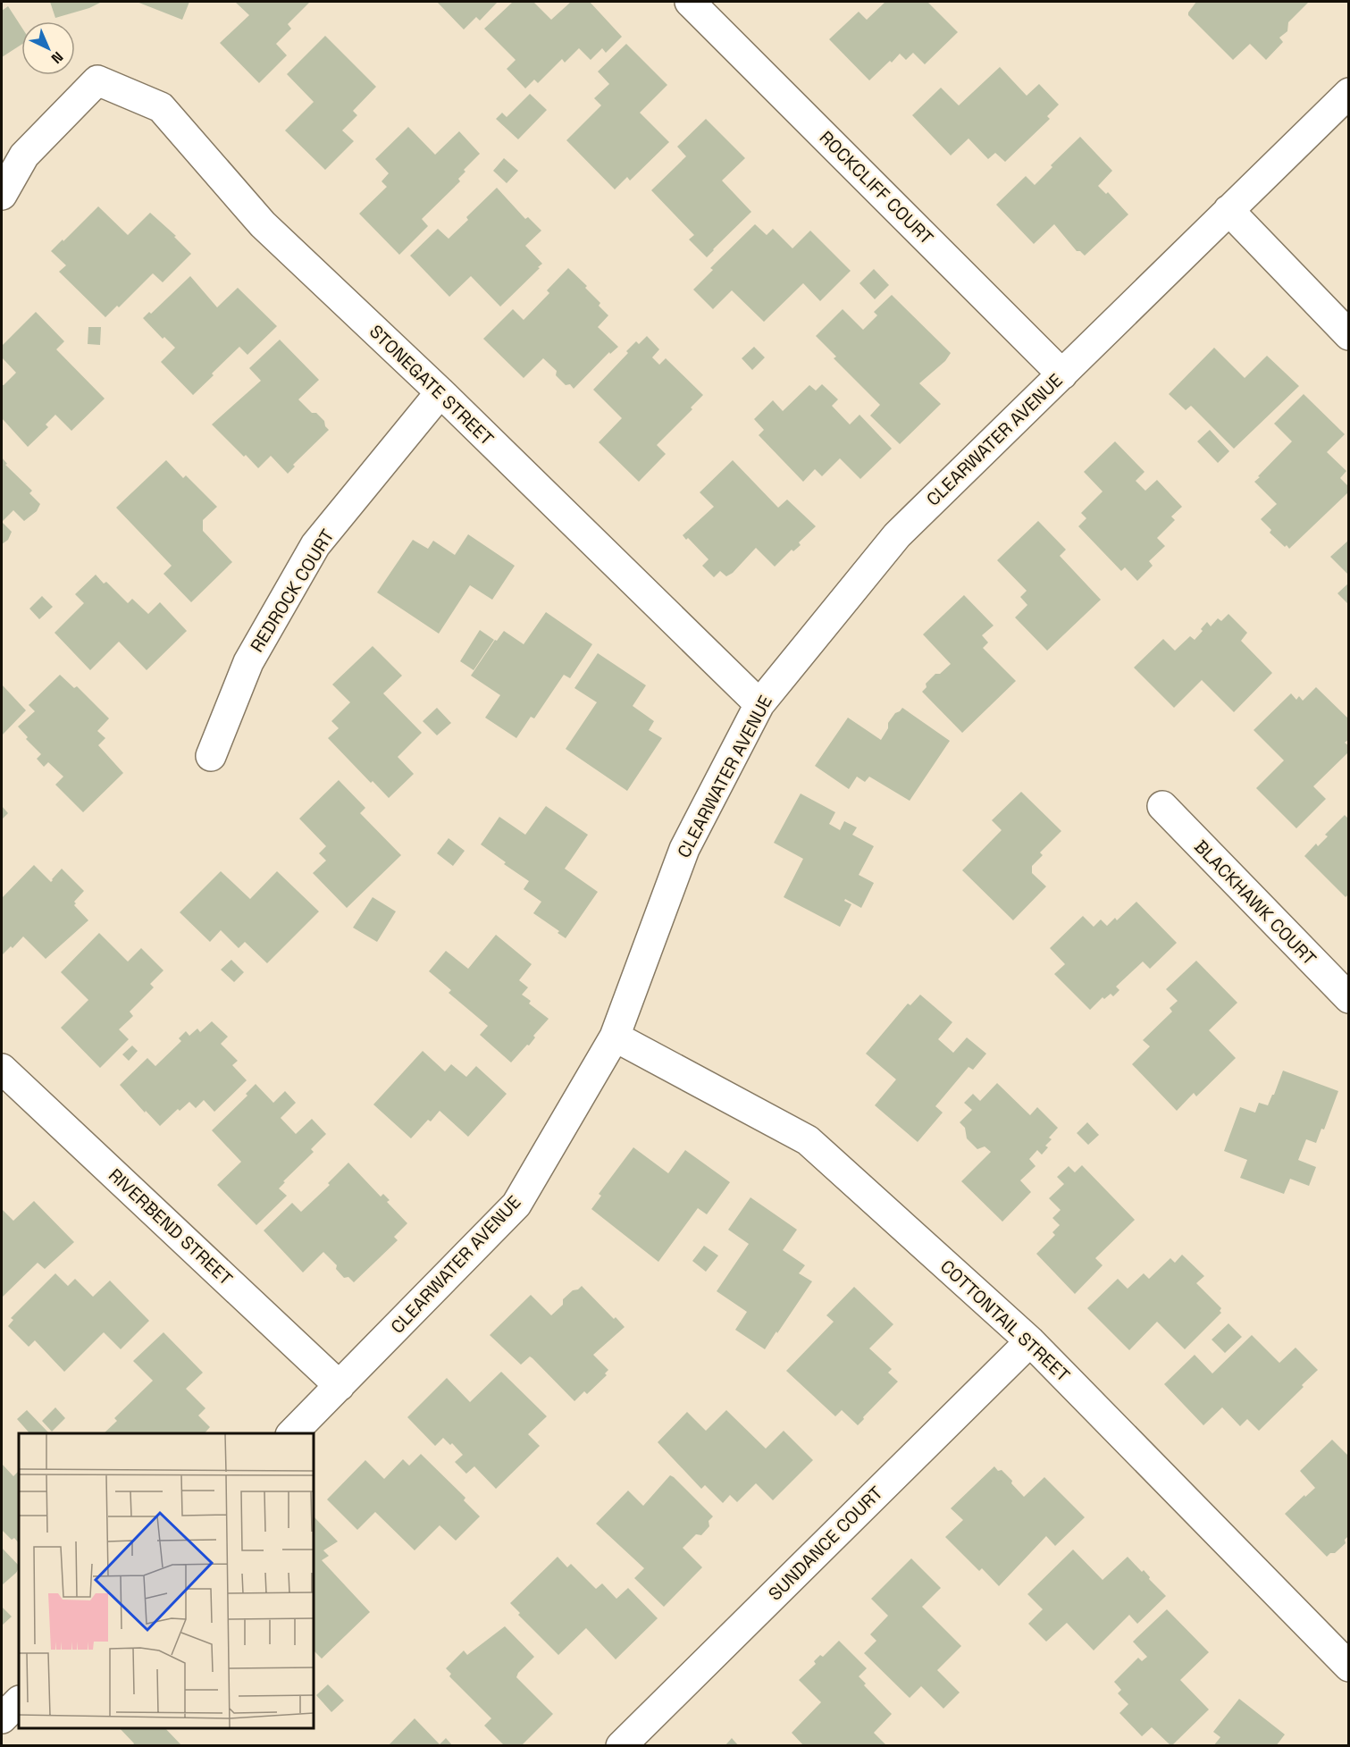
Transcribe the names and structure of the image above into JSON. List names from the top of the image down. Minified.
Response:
{"streets":{"street":["ROCKCLIFF COURT","STONEGATE STREET","CLEARWATER AVENUE","REDROCK COURT","BLACKHAWK COURT","RIVERBEND STREET","COTTONTAIL STREET","SUNDANCE COURT"]},"crossings":[["ROCKCLIFF COURT","CLEARWATER AVENUE"],["STONEGATE STREET","CLEARWATER AVENUE"],["STONEGATE STREET","REDROCK COURT"],["CLEARWATER AVENUE","RIVERBEND STREET"],["CLEARWATER AVENUE","COTTONTAIL STREET"],["COTTONTAIL STREET","SUNDANCE COURT"]],"north":"bottom right"}
